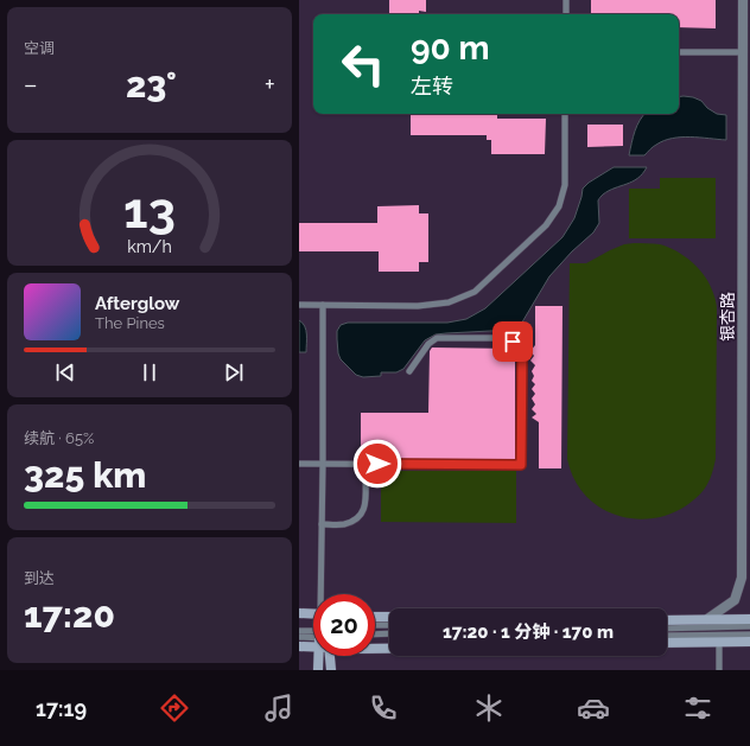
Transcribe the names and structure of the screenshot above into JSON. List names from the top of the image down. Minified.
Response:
{"streets":{"street":["银杏路"]},"page":{"tile":["空调",["续航 · 65%","325 km"],["到达","17:20"]],"turn":["90 m","左转"],"heat":["−","23°","+"],"song":["Afterglow","The Pines"],"limit":"20","trip":"17:20 · 1 分钟 · 170 m","tabs":"17:19","gauge":["13","km/h"]}}
